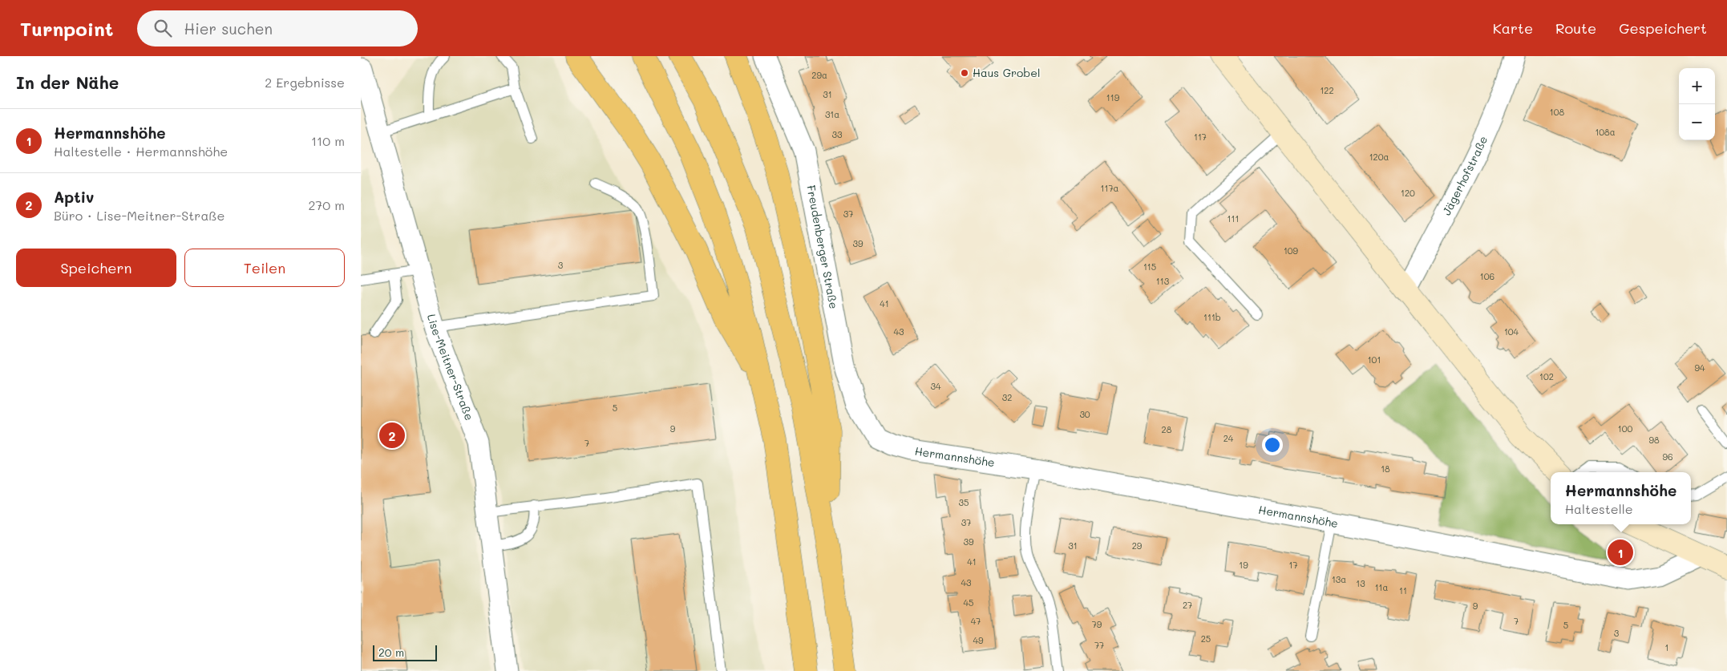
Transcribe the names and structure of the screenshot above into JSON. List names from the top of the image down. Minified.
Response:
{"streets":{"street":["Jägerhofstraße","Freudenberger Straße","Lise-Meitner-Straße","Hermannshöhe"]},"crossings":[["Freudenberger Straße","Hermannshöhe"]],"places":["Haus Grobel"],"house_numbers":["29a","122","31","119","108","31a","108a","33","117","120a","117a","120","37","111","39","109","3","115","106","113","41","111b","43","104","101","94","102","34","32","5","30","9","100","28","24","98","7","96","18","35","37","39","31","29","41","19","17","13a","43","13","11a","11","45","27","9","47","7","79","5","3","25","49","77","1"],"scale_bar":"20 m","page":{"header":"Turnpoint","search":"Hier suchen","nav":["Karte","Route","Gespeichert"],"heading":["In der Nähe","2 Ergebnisse"],"map_buttons":["+","−"],"list":[{"mark":"1","name":"Hermannshöhe","note":"Haltestelle · Hermannshöhe","value":"110 m"},{"mark":"2","name":"Aptiv","note":"Büro · Lise-Meitner-Straße","value":"270 m"}],"buttons":["Speichern","Teilen"],"pins":["2","1"],"popup":["Hermannshöhe","Haltestelle"],"scale":"20 m"}}
